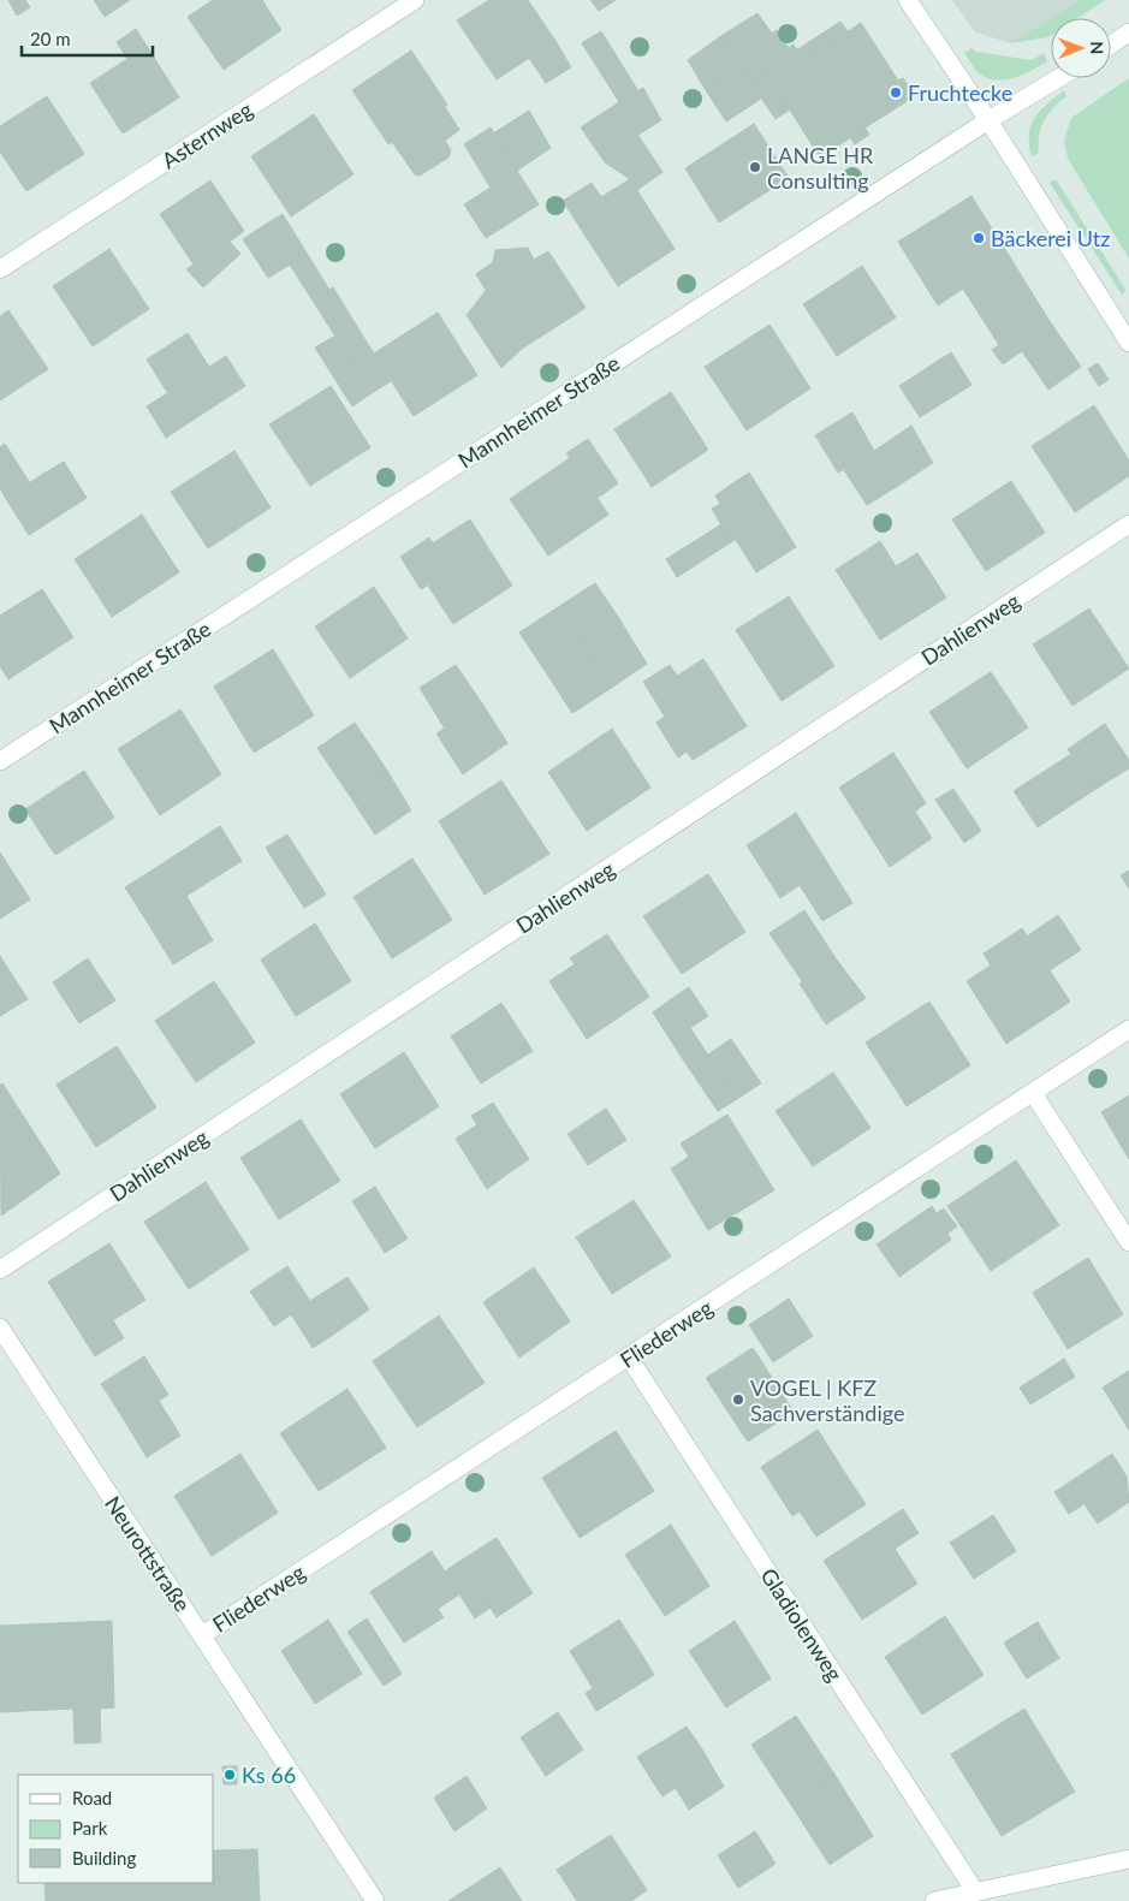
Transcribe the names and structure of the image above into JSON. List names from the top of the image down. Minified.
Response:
{"streets":{"street":["Asternweg","Mannheimer Straße","Dahlienweg","Fliederweg","Neurottstraße","Gladiolenweg"]},"crossings":[["Fliederweg","Neurottstraße"],["Fliederweg","Gladiolenweg"]],"places":["Fruchtecke","LANGE HR Consulting","Bäckerei Utz","VOGEL | KFZ Sachverständige","Ks 66"],"legend":["Road","Park","Building"],"scale_bar":"20 m","north":"right"}
